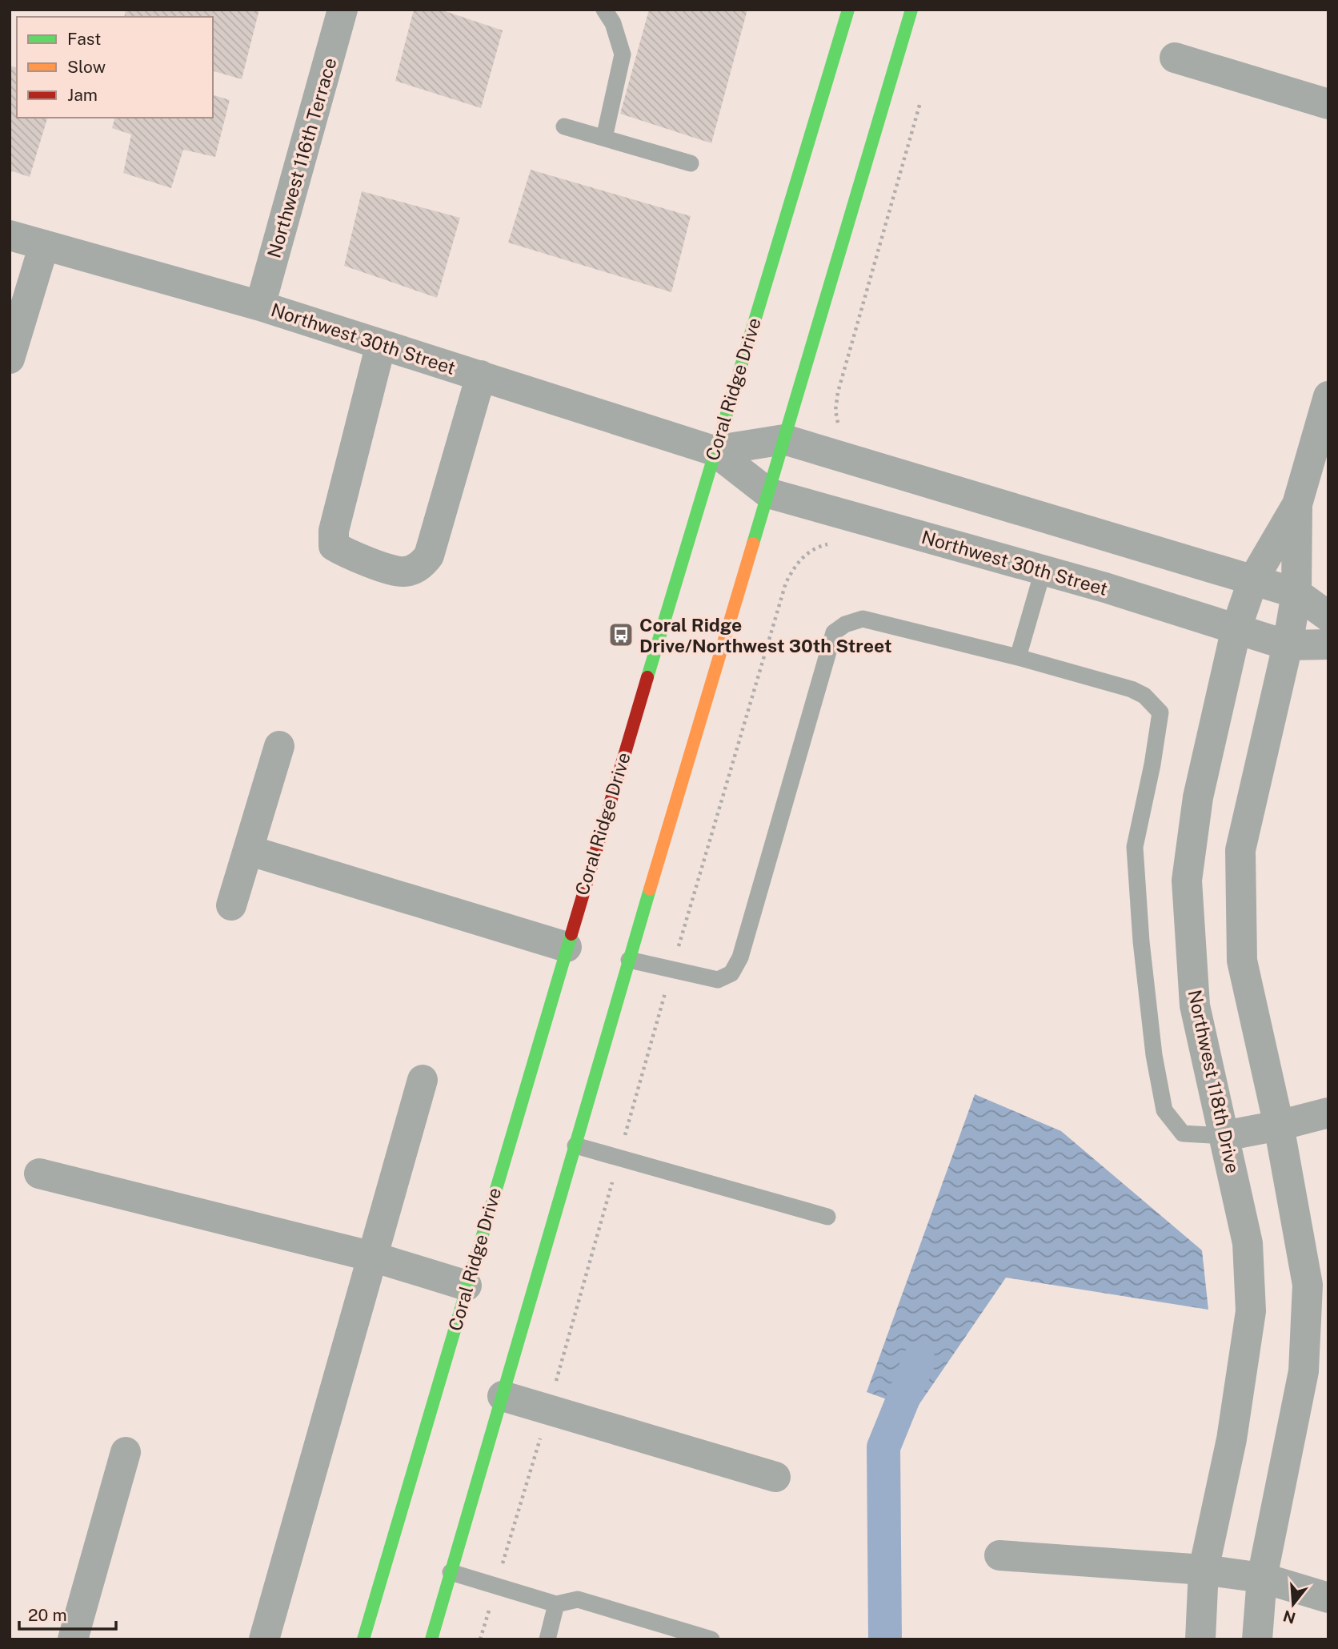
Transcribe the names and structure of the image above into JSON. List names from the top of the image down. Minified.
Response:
{"streets":{"main road":["Coral Ridge Drive"],"street":["Northwest 116th Terrace","Northwest 30th Street","Northwest 118th Drive"]},"crossings":[["Northwest 116th Terrace","Northwest 30th Street"],["Northwest 30th Street","Coral Ridge Drive"],["Northwest 30th Street","Northwest 118th Drive"]],"places":{"bus stop":["Coral Ridge Drive/Northwest 30th Street"]},"legend":["Fast","Slow","Jam"],"scale_bar":"20 m","north":"bottom"}
